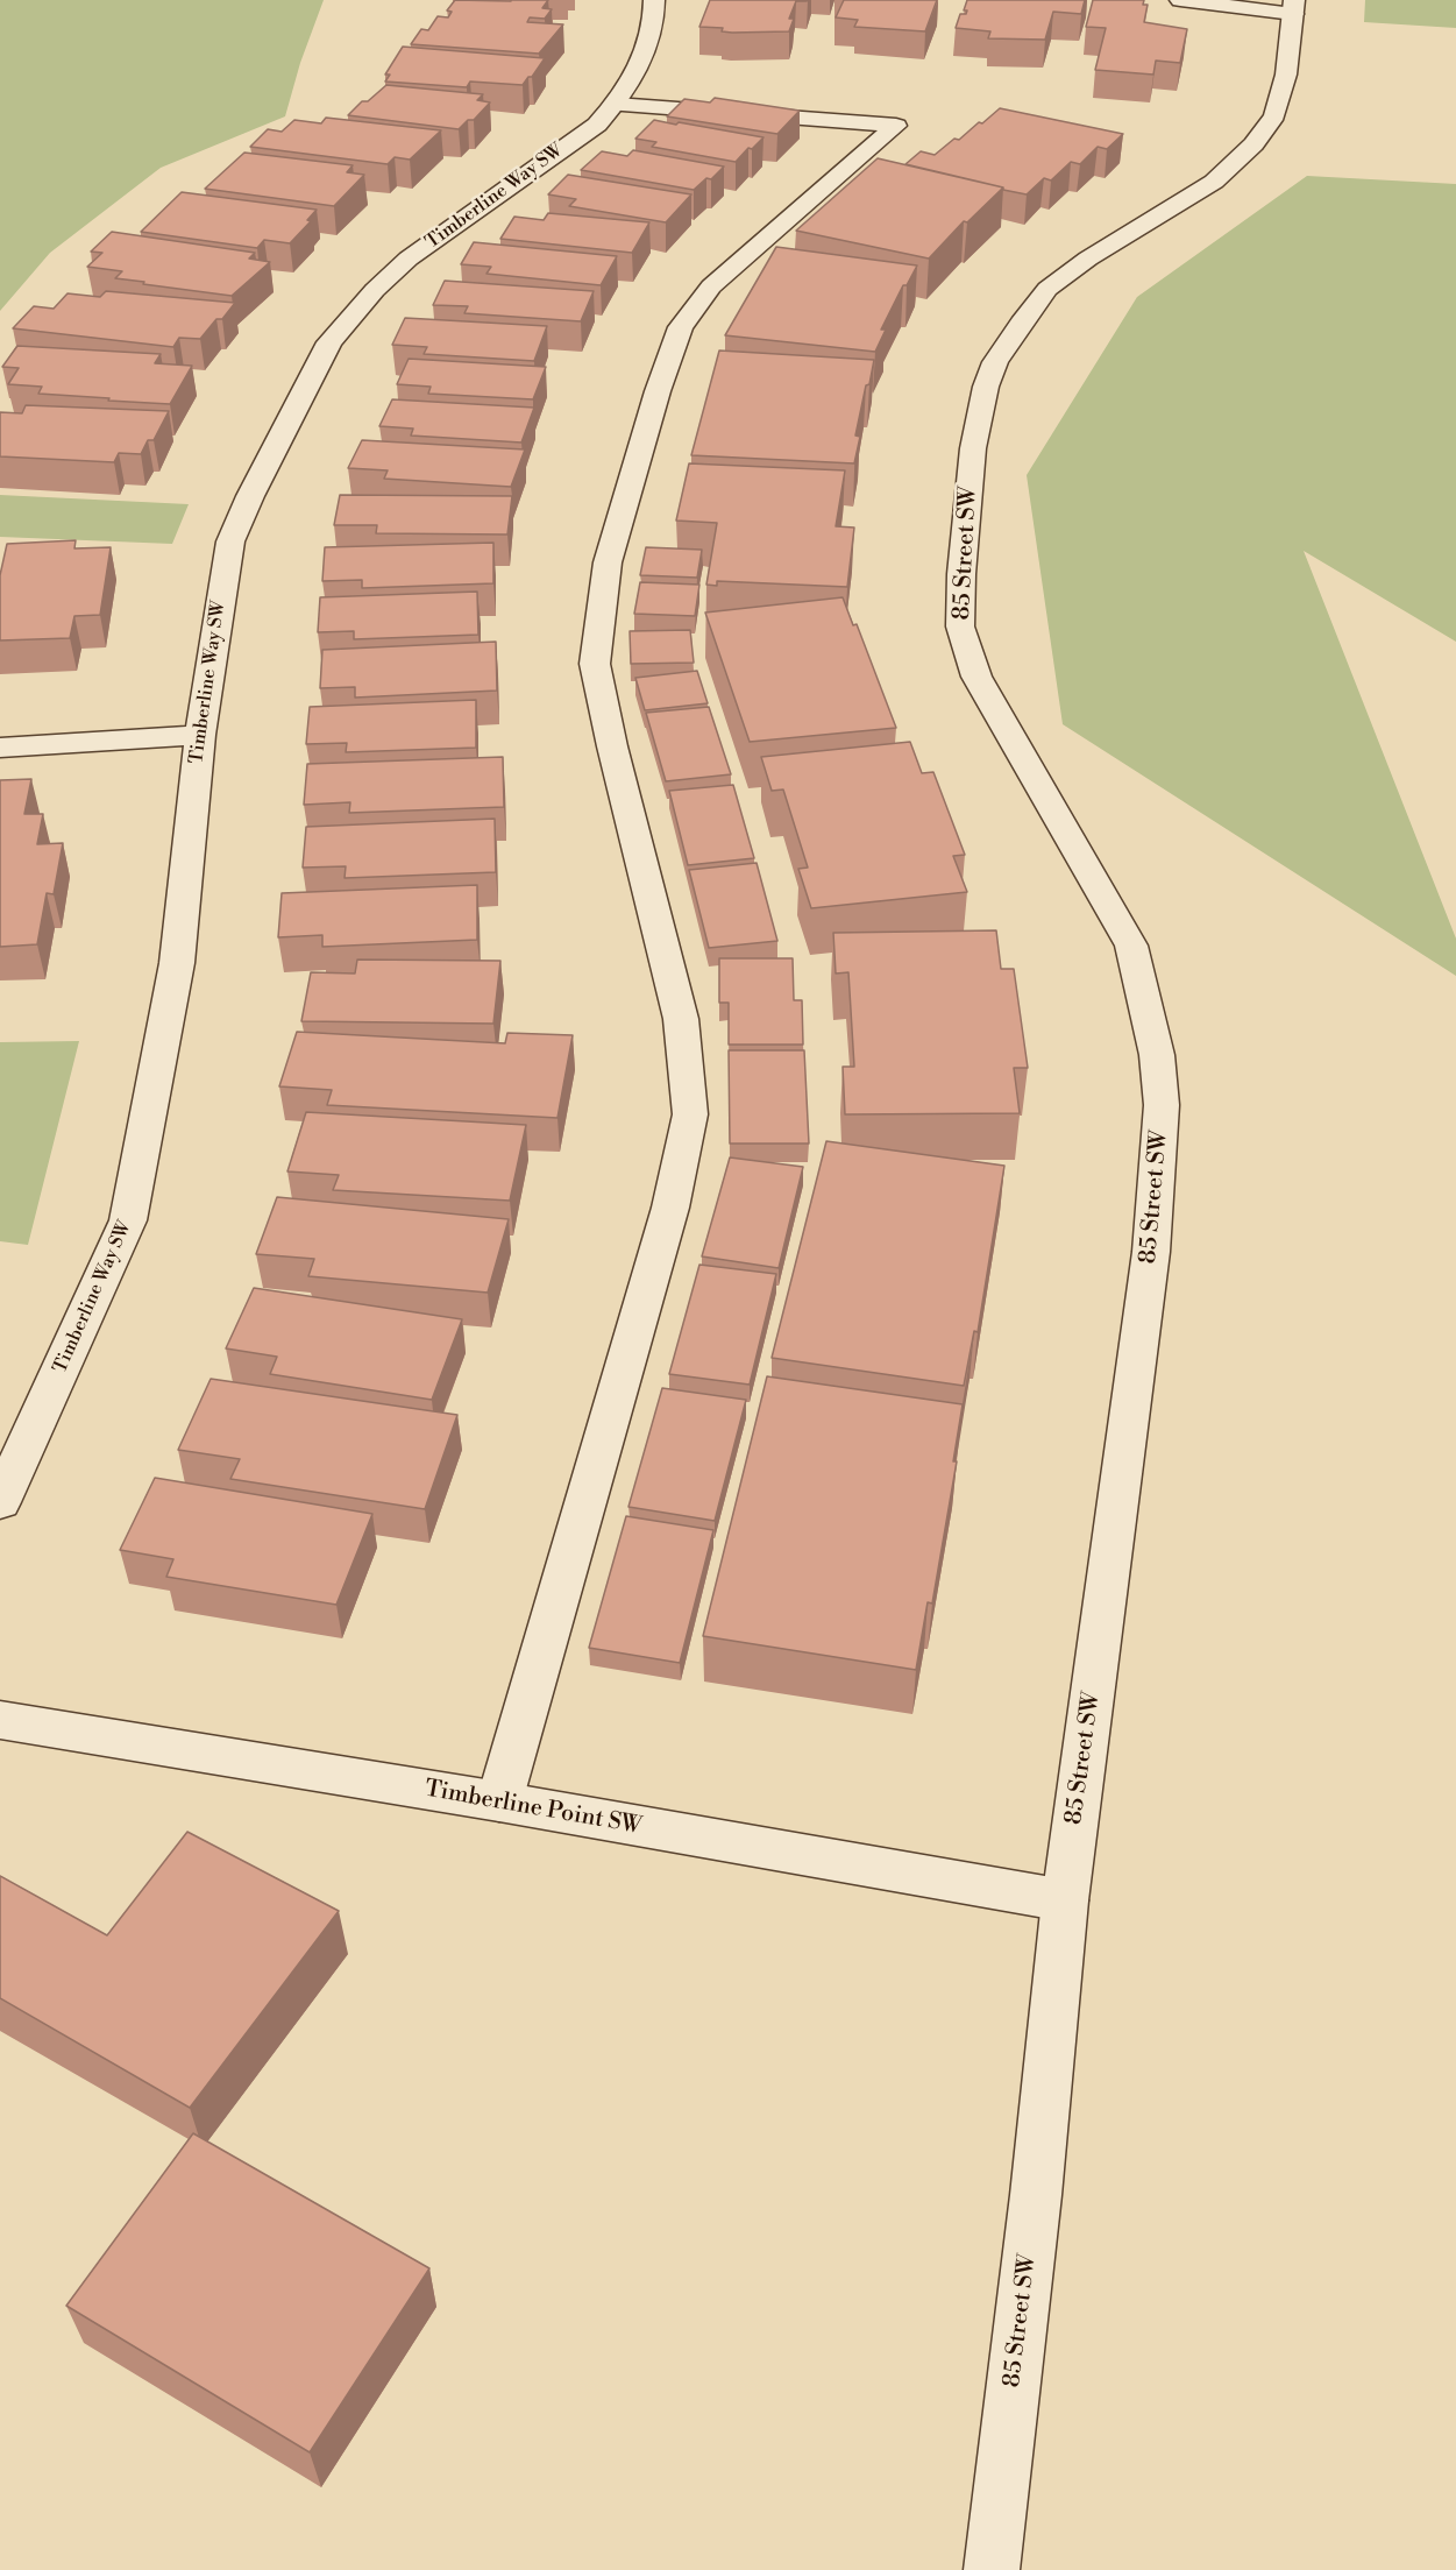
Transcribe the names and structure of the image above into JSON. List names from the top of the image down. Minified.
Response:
{"streets":{"street":["Timberline Way SW","85 Street SW","Timberline Point SW"]},"crossings":[["85 Street SW","Timberline Point SW"]]}
